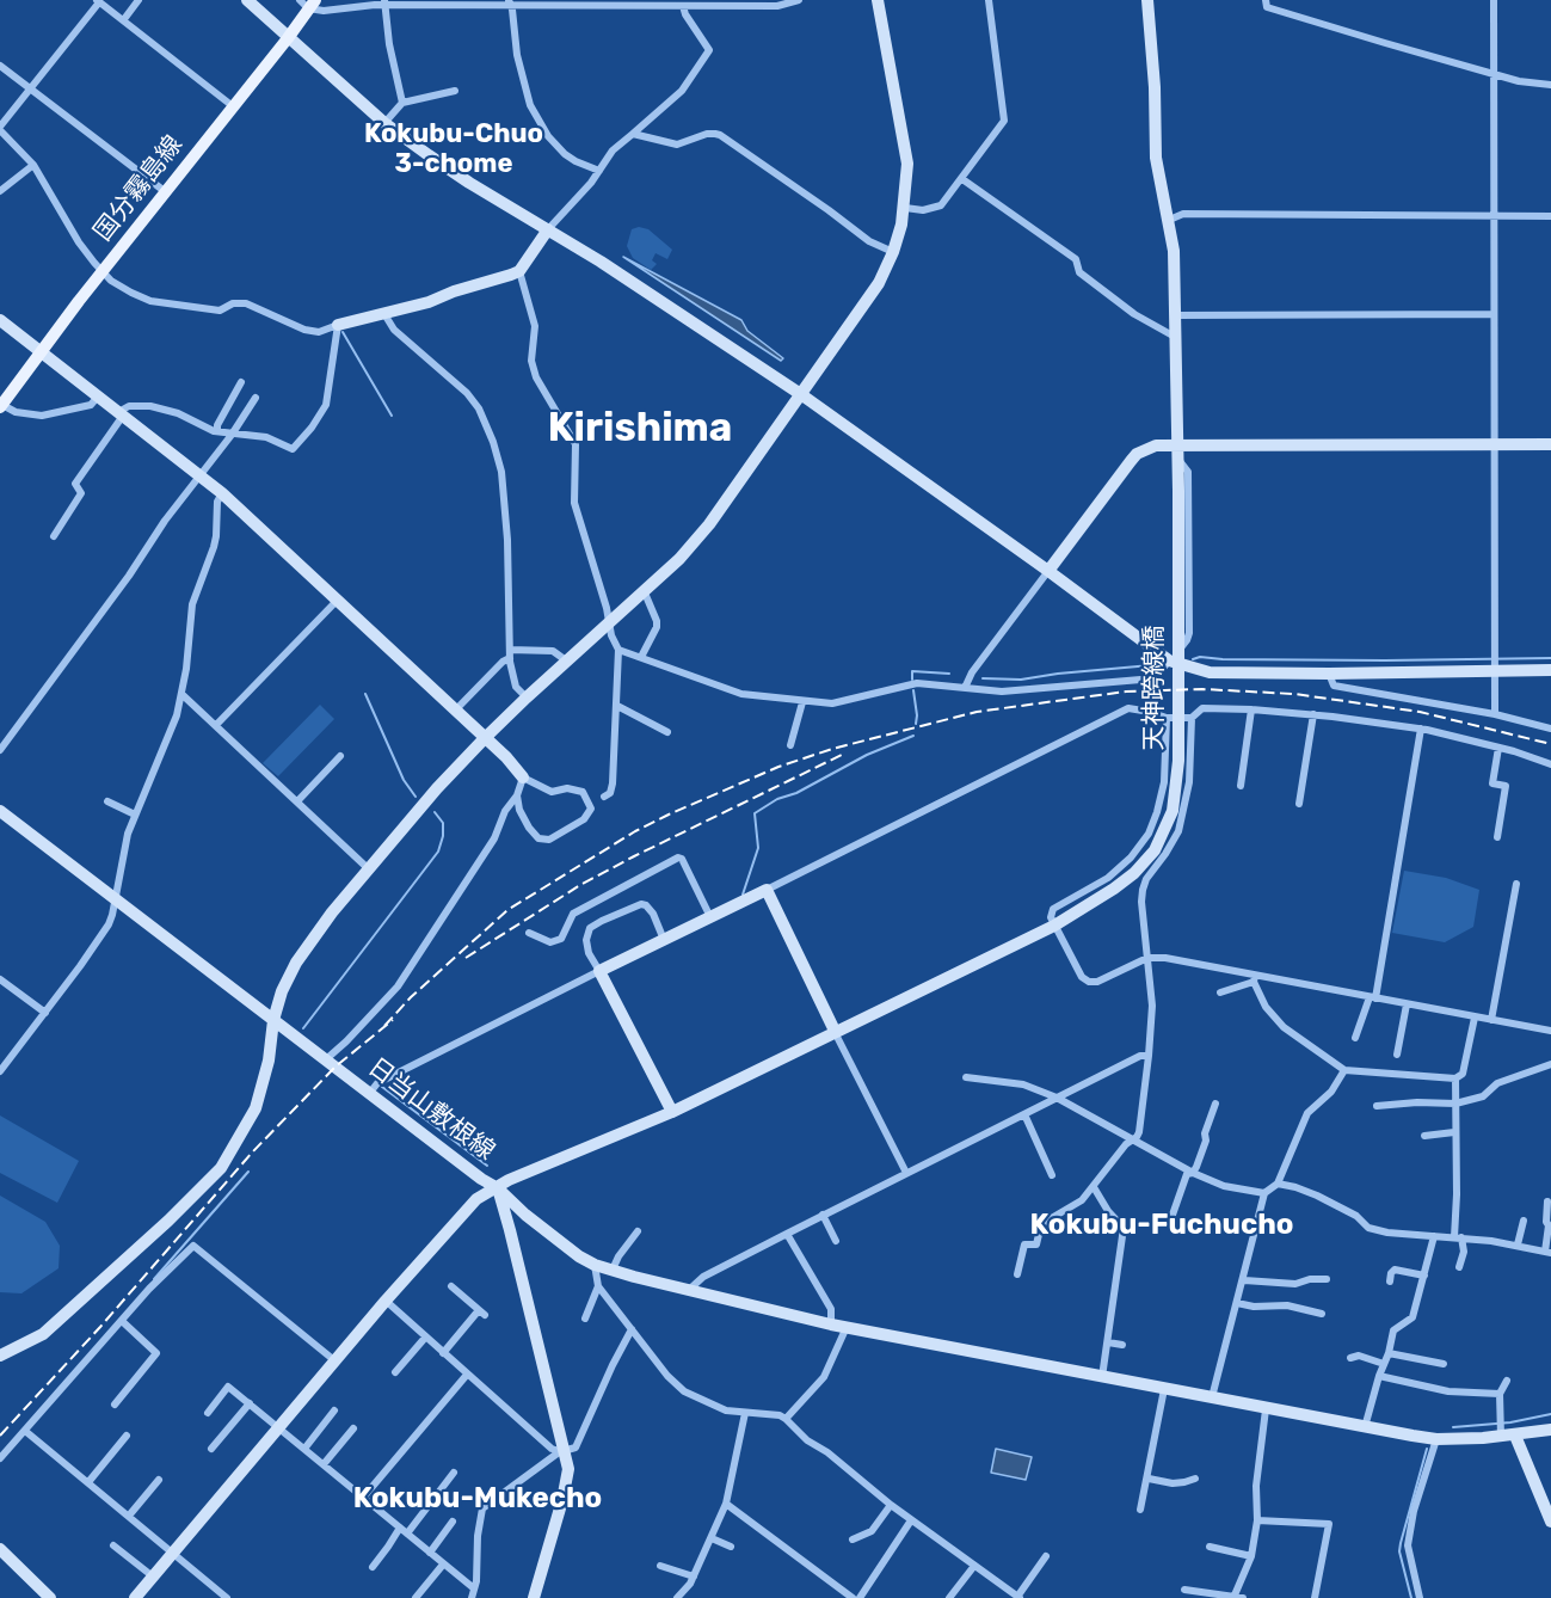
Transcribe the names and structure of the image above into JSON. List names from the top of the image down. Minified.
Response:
{"streets":{"main road":["国分霧島線"],"street":["天神跨線橋","日当山敷根線"]},"crossings":[["天神跨線橋","日当山敷根線"]],"districts":["Kokubu-Chuo 3-chome","Kirishima","Kokubu-Fuchucho","Kokubu-Mukecho"]}
